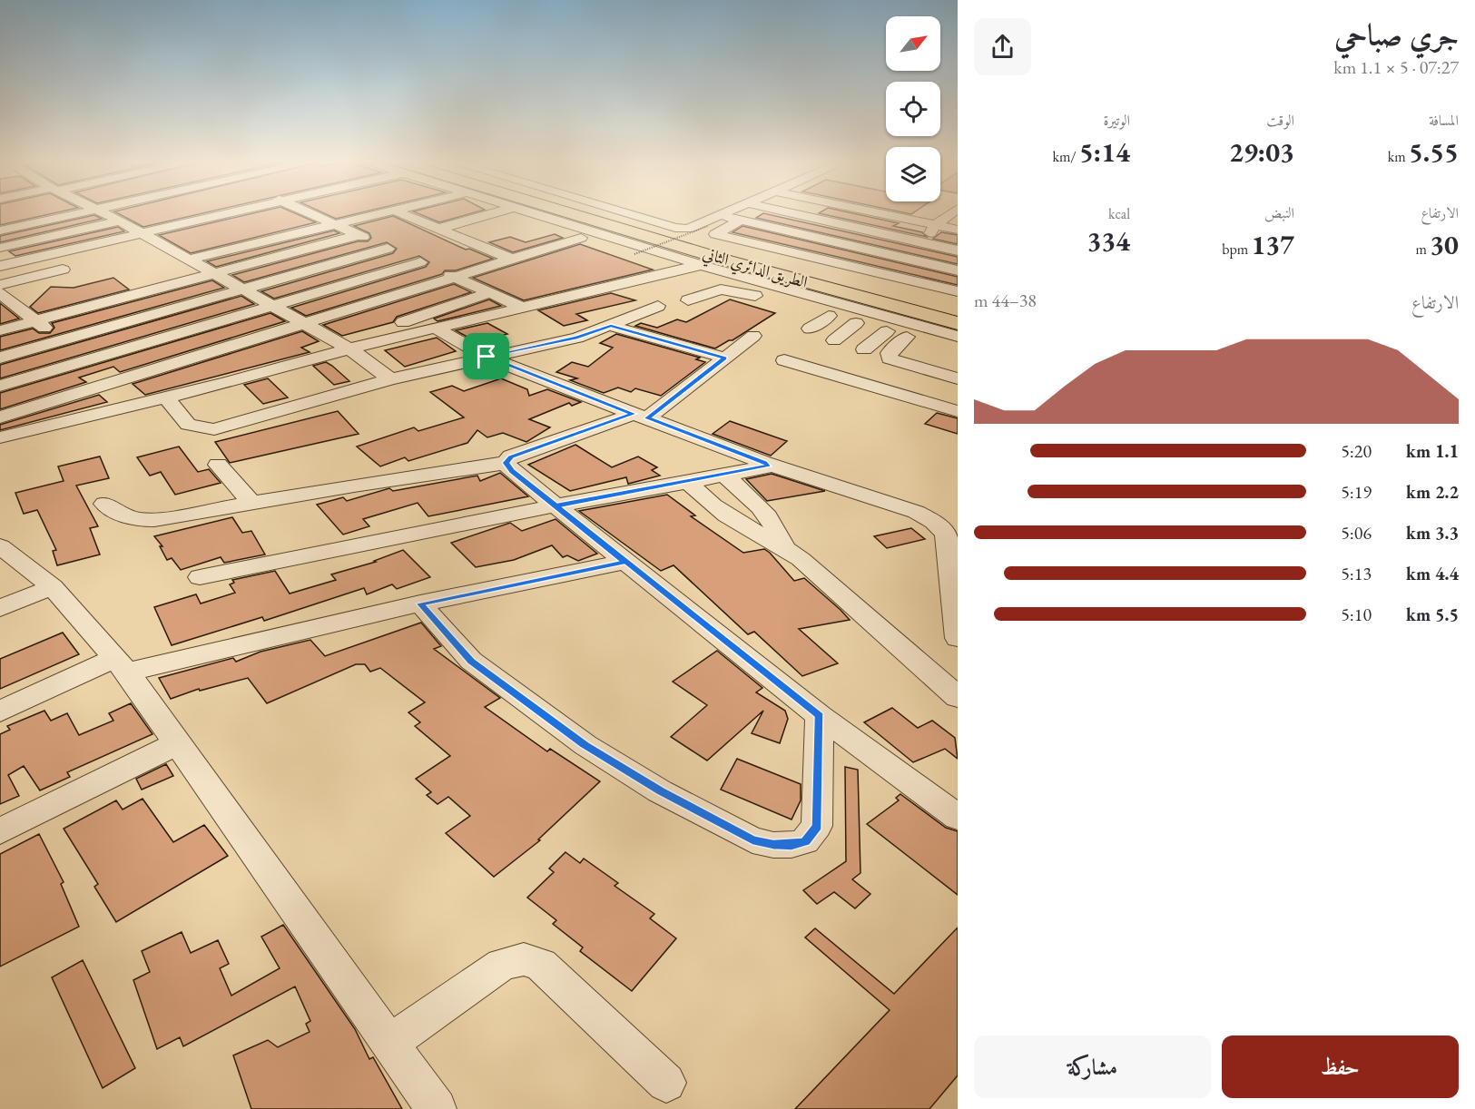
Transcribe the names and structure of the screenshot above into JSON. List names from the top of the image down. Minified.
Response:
{"streets":{"highway":["الطريق الدائري الثاني"]},"north":"top right","page":{"heading":["جري صباحي","07:27 · 5 × 1.1 km"],"stats":[["المسافة","5.55 km"],["الوقت","29:03"],["الوتيرة","5:14 /km"],["الارتفاع","30 m"],["النبض","137 bpm"],["kcal","334"]],"chart":["الارتفاع","38–44 m"],"list":[{"name":"1.1 km","note":"5:20"},{"name":"2.2 km","note":"5:19"},{"name":"3.3 km","note":"5:06"},{"name":"4.4 km","note":"5:13"},{"name":"5.5 km","note":"5:10"}],"buttons":["حفظ","مشاركة"]}}
